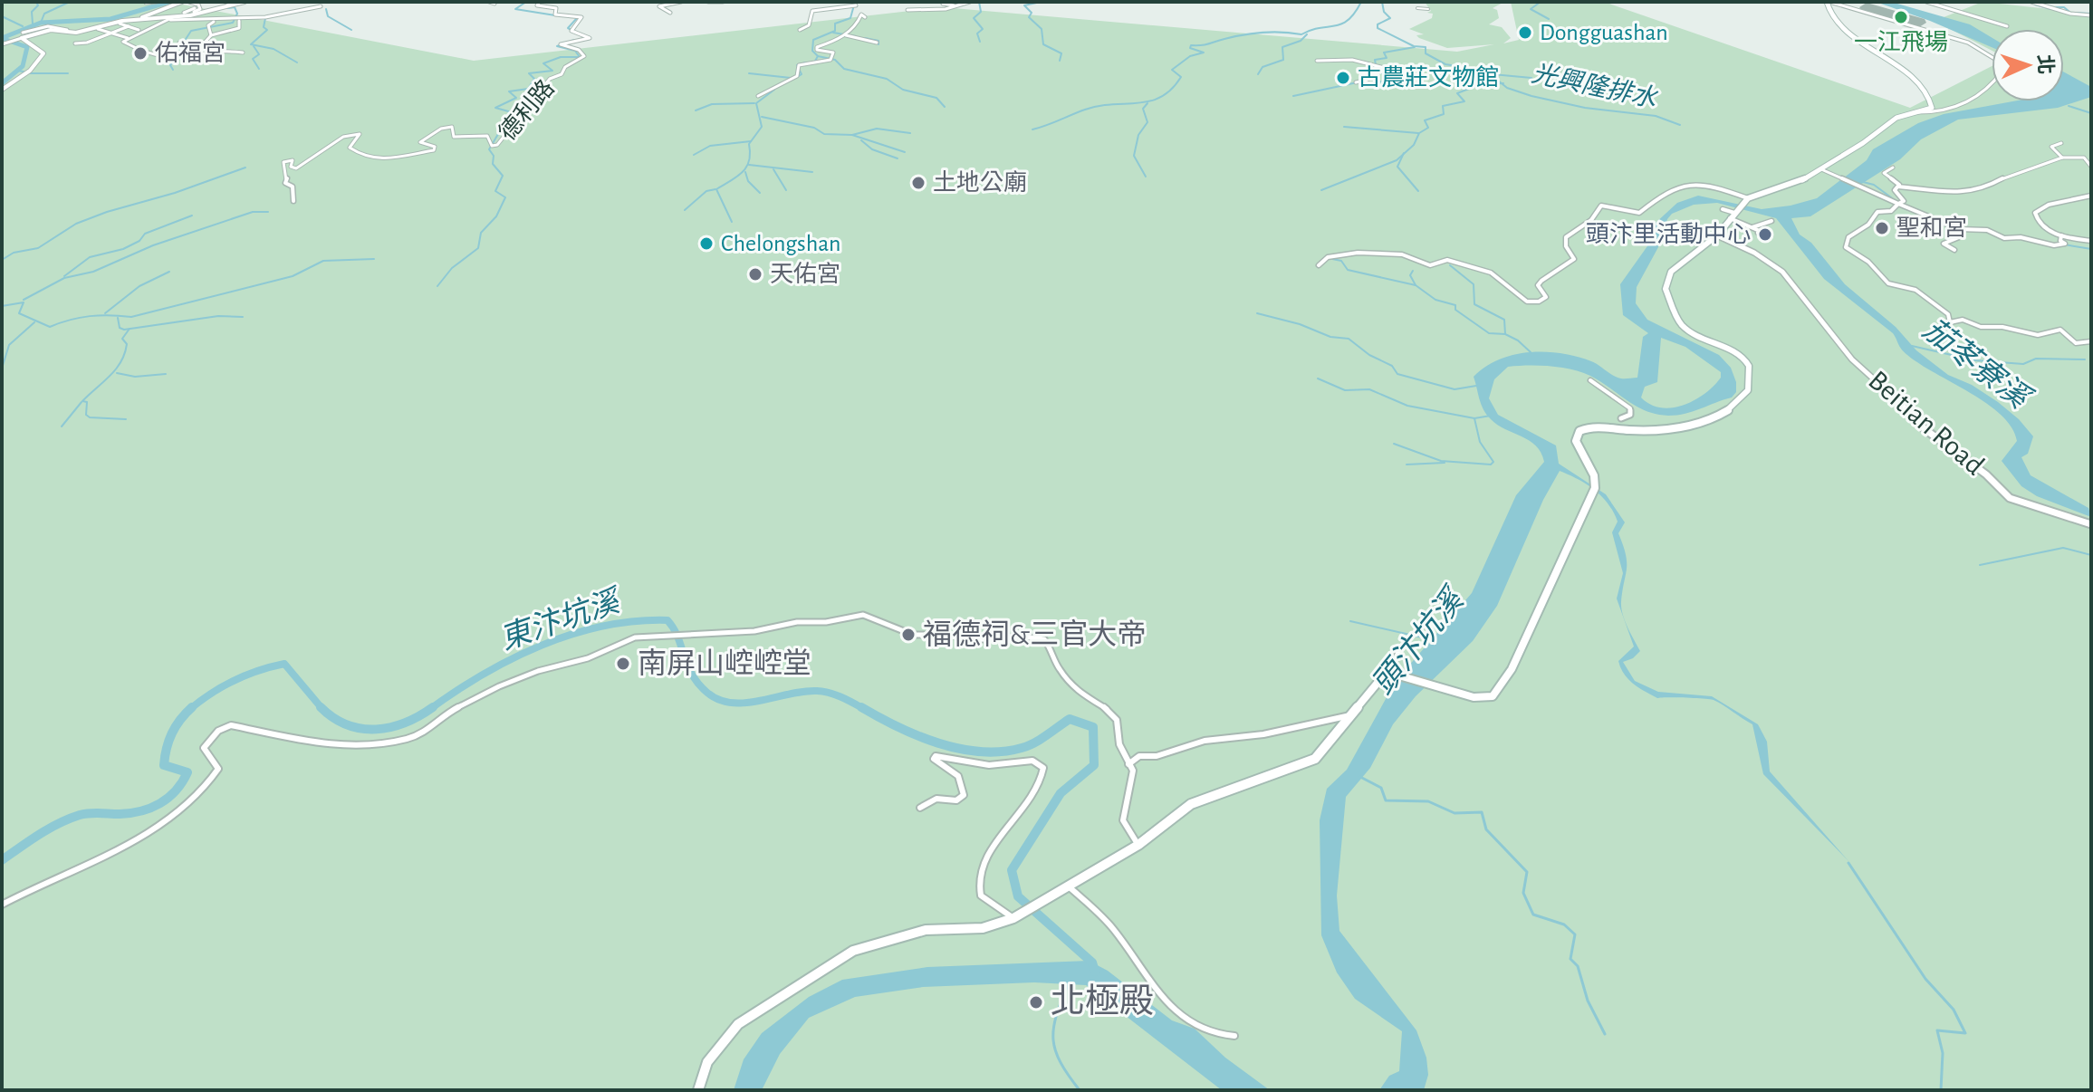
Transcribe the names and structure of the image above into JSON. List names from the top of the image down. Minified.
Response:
{"streets":{"street":["德利路","Beitian Road"]},"water":["光興隆排水","茄苳寮溪","東汴坑溪","頭汴坑溪"],"places":["一江飛場","Dongguashan","佑福宮","古農莊文物館","土地公廟","聖和宮","頭汴里活動中心","Chelongshan","天佑宮","福德祠&三官大帝","南屏山崆崆堂","北極殿"],"north":"right"}
